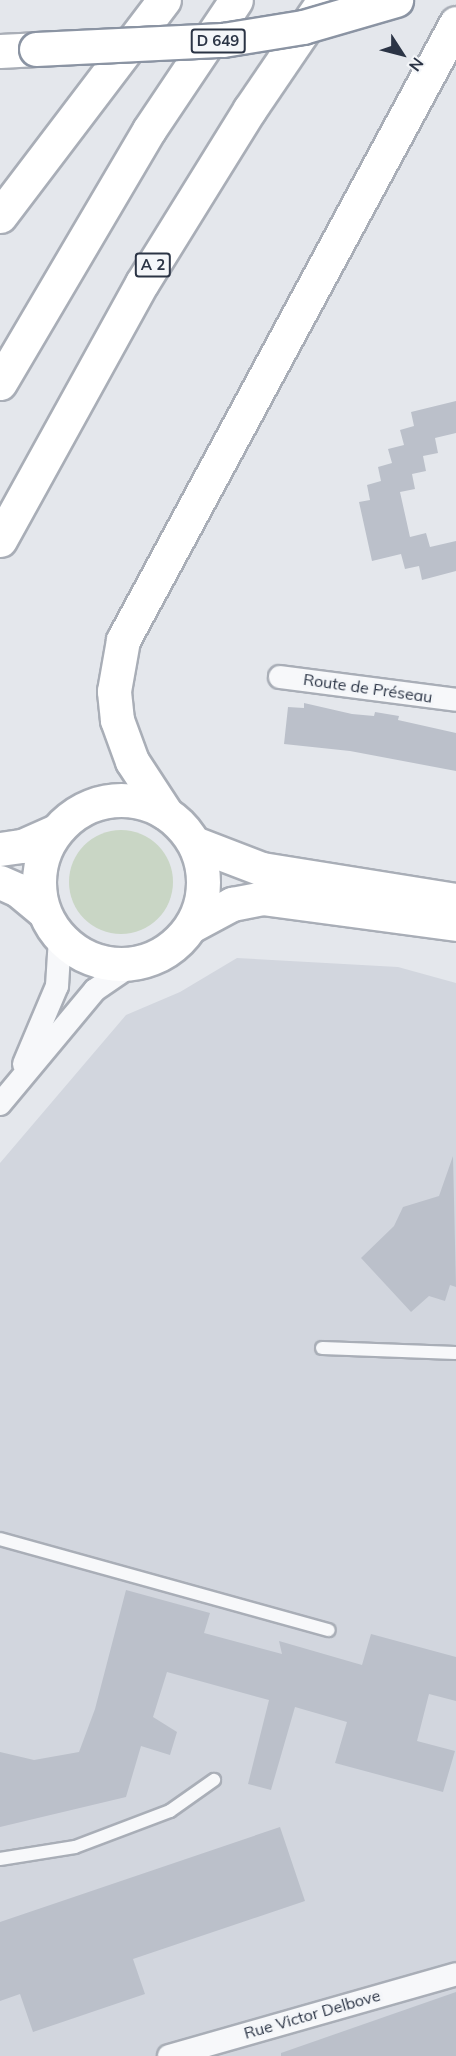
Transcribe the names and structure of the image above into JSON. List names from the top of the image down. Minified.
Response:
{"streets":{"main road":["D 649","A 2"],"street":["Route de Préseau","Rue Victor Delbove"]},"north":"bottom right"}
